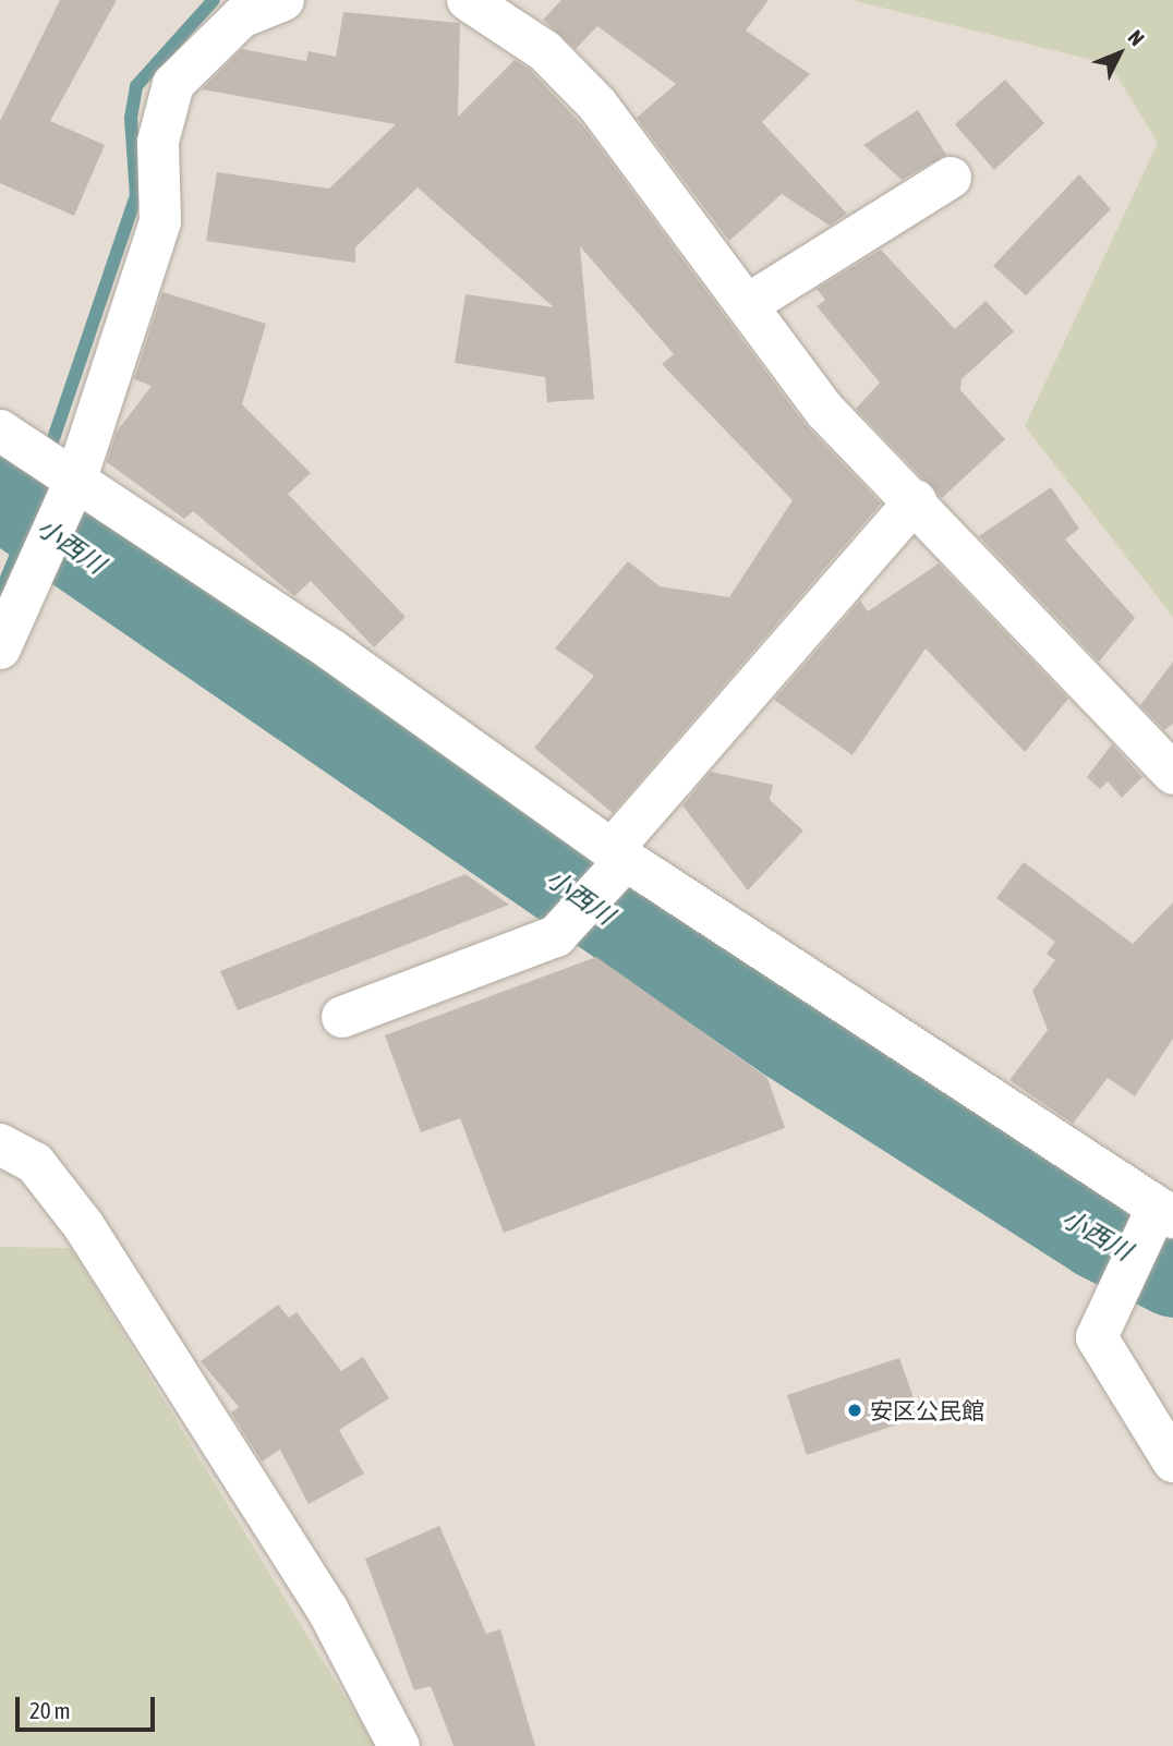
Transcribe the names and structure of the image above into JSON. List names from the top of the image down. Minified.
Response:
{"water":["小西川"],"places":["安区公民館"],"scale_bar":"20 m","north":"top right"}
